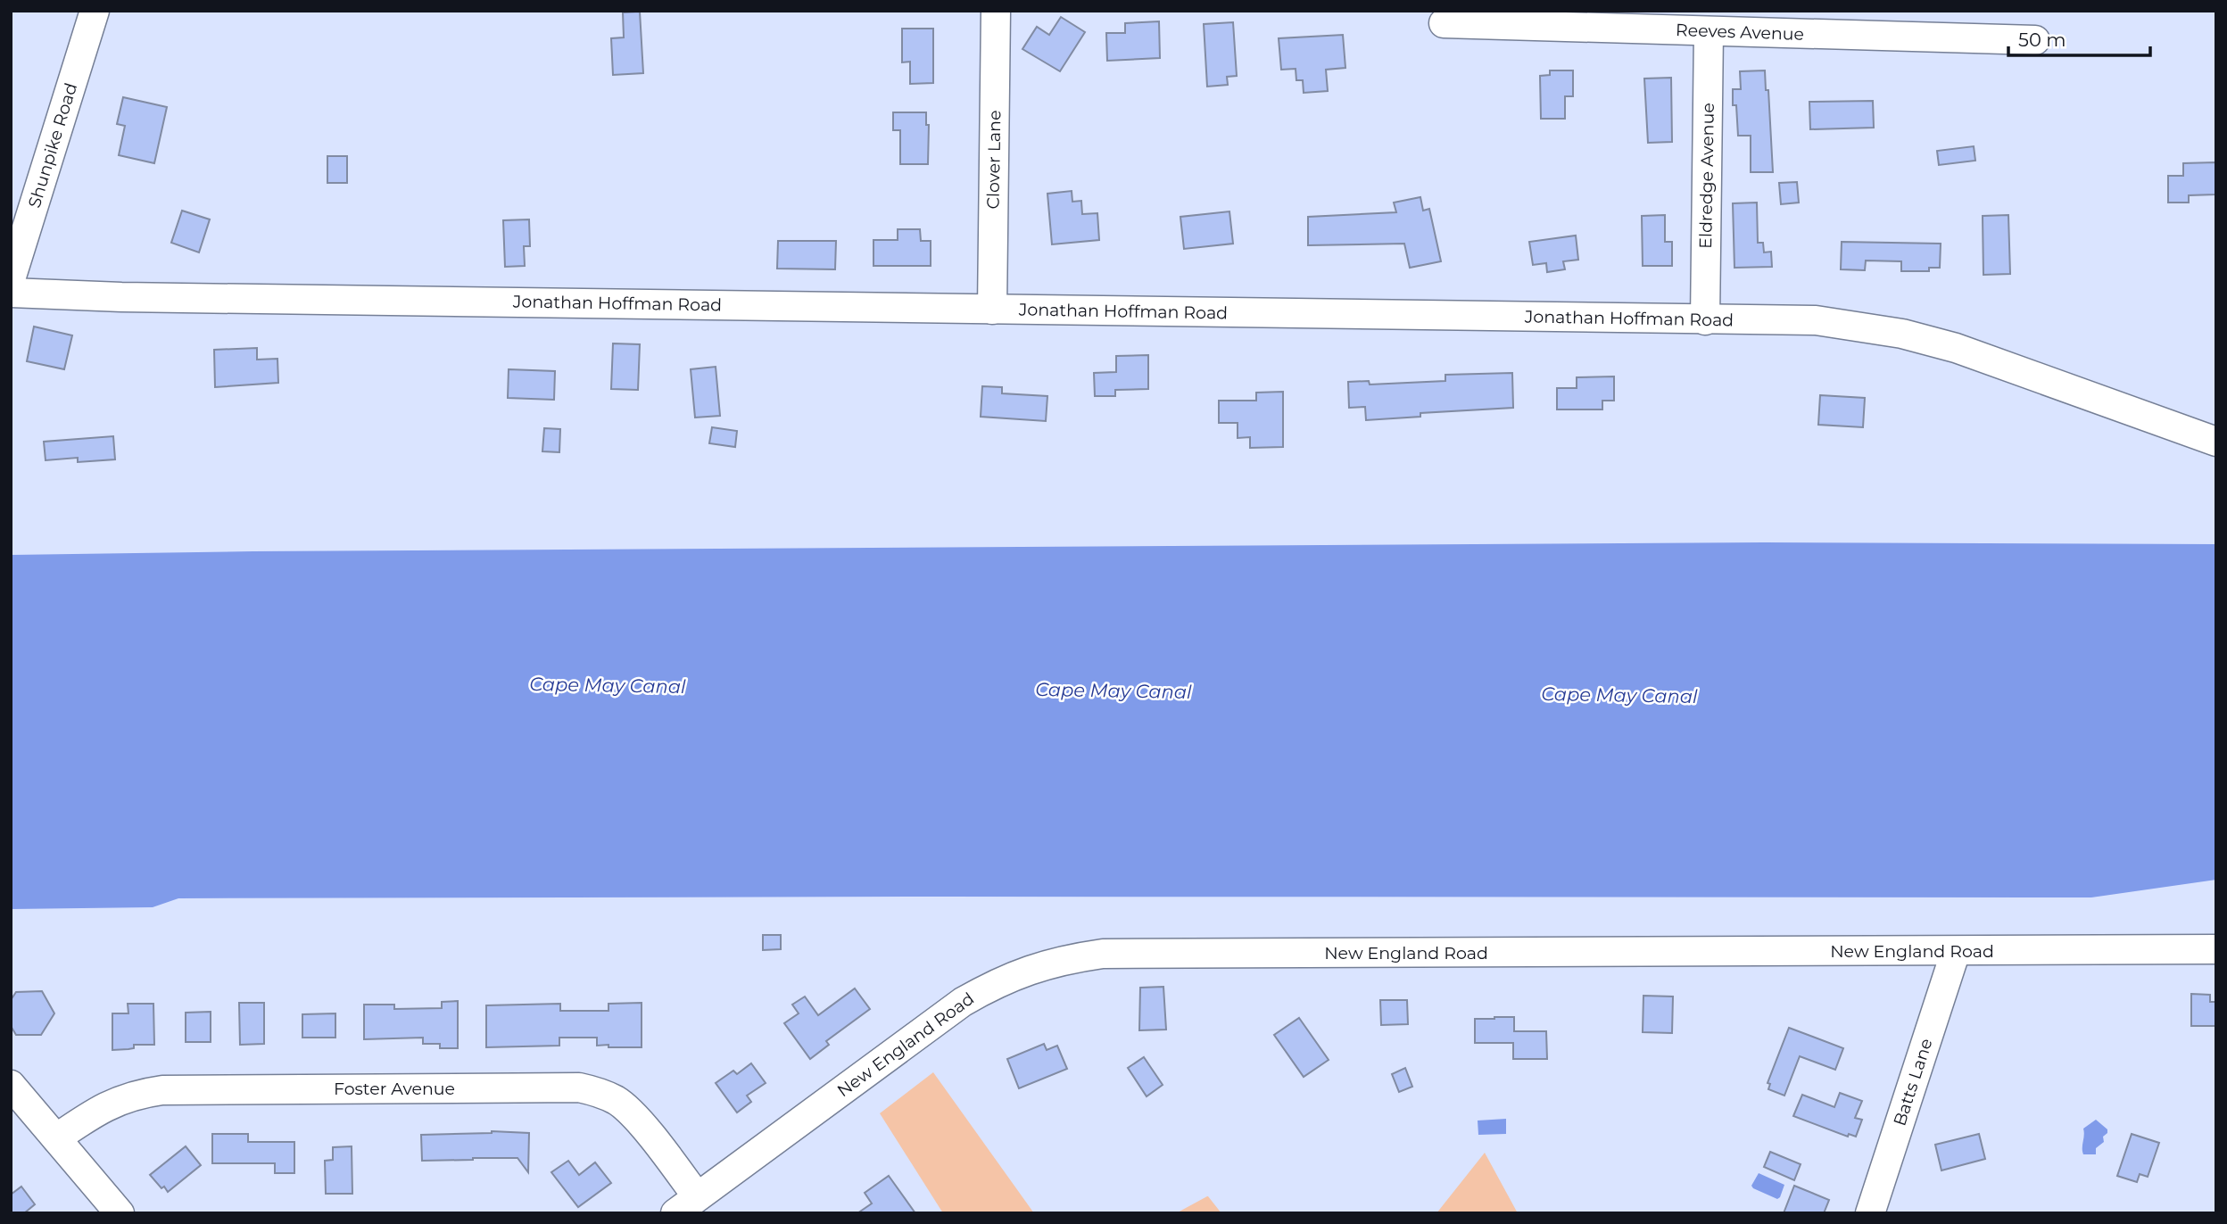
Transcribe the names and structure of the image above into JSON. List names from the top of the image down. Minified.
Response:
{"streets":{"street":["Reeves Avenue","Shunpike Road","Clover Lane","Eldredge Avenue","Jonathan Hoffman Road","New England Road","Batts Lane","Foster Avenue"]},"crossings":[["Reeves Avenue","Eldredge Avenue"],["Clover Lane","Jonathan Hoffman Road"],["Eldredge Avenue","Jonathan Hoffman Road"],["New England Road","Batts Lane"],["New England Road","Foster Avenue"]],"water":["Cape May Canal"],"scale_bar":"50 m"}
